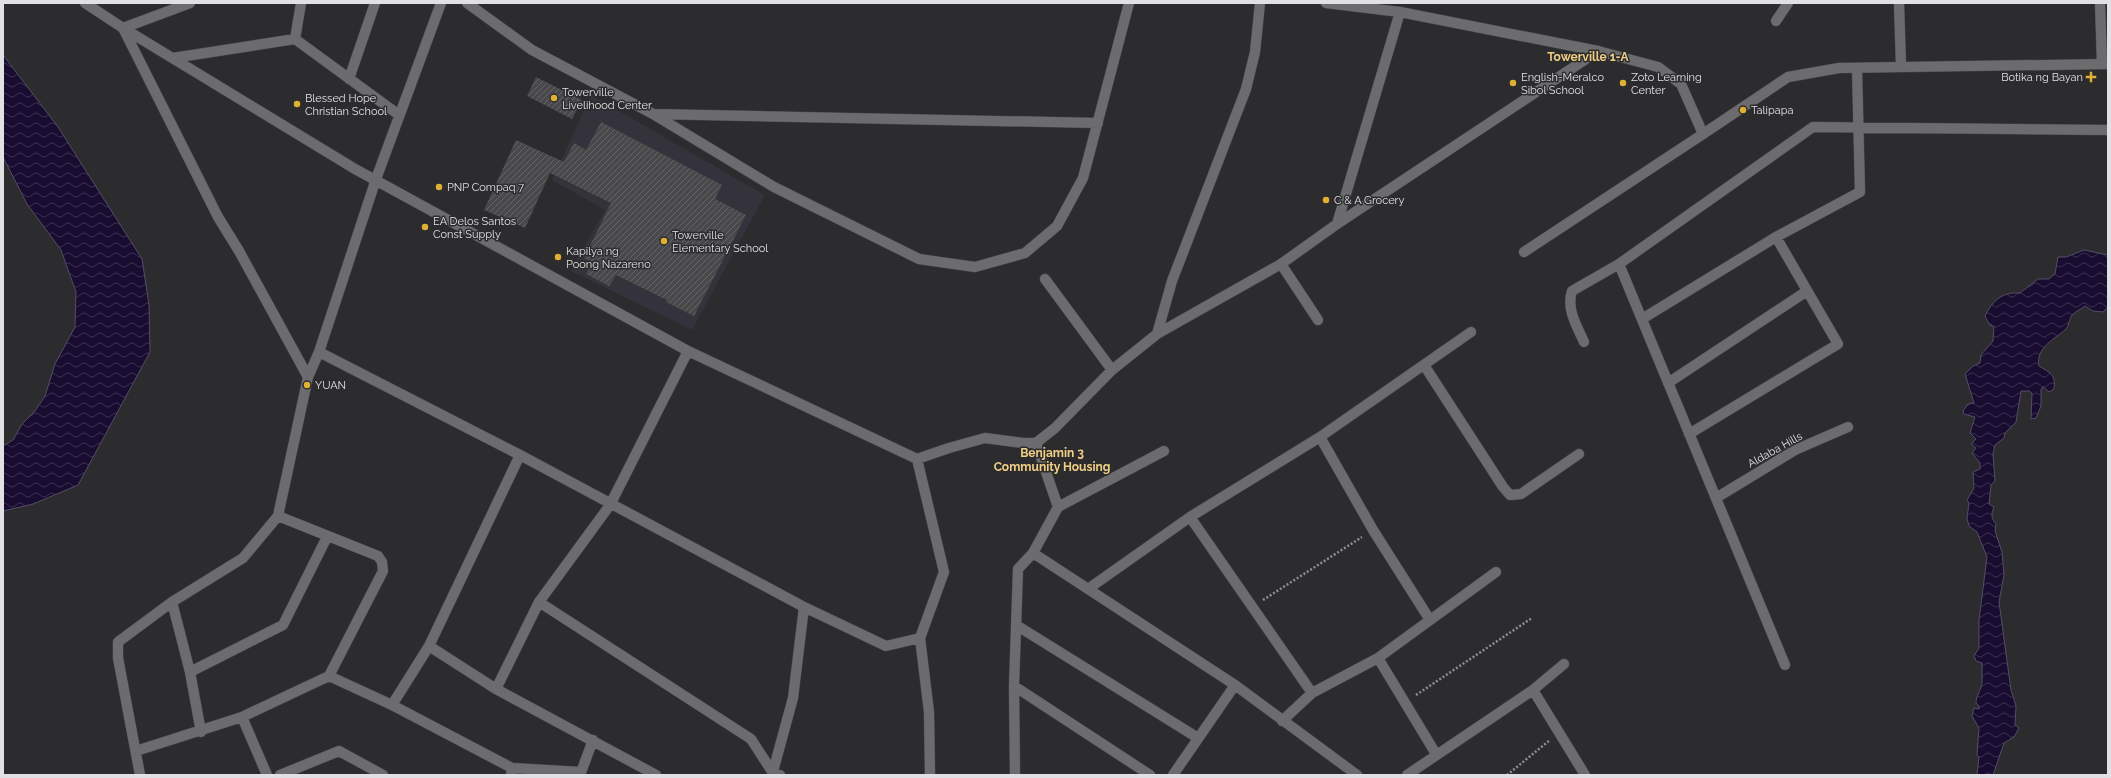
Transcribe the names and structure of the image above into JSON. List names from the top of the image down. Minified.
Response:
{"streets":{"street":["Aldaba Hills"]},"districts":["Towerville 1-A","Benjamin 3 Community Housing"],"places":{"health":["Botika ng Bayan"],"other":["English-Meralco Sibol School","Zoto Learning Center","Towerville Livelihood Center","Blessed Hope Christian School","Talipapa","PNP Compaq 7","C & A Grocery","EA Delos Santos Const Supply","Towerville Elementary School","Kapilya ng Poong Nazareno","YUAN"]}}
